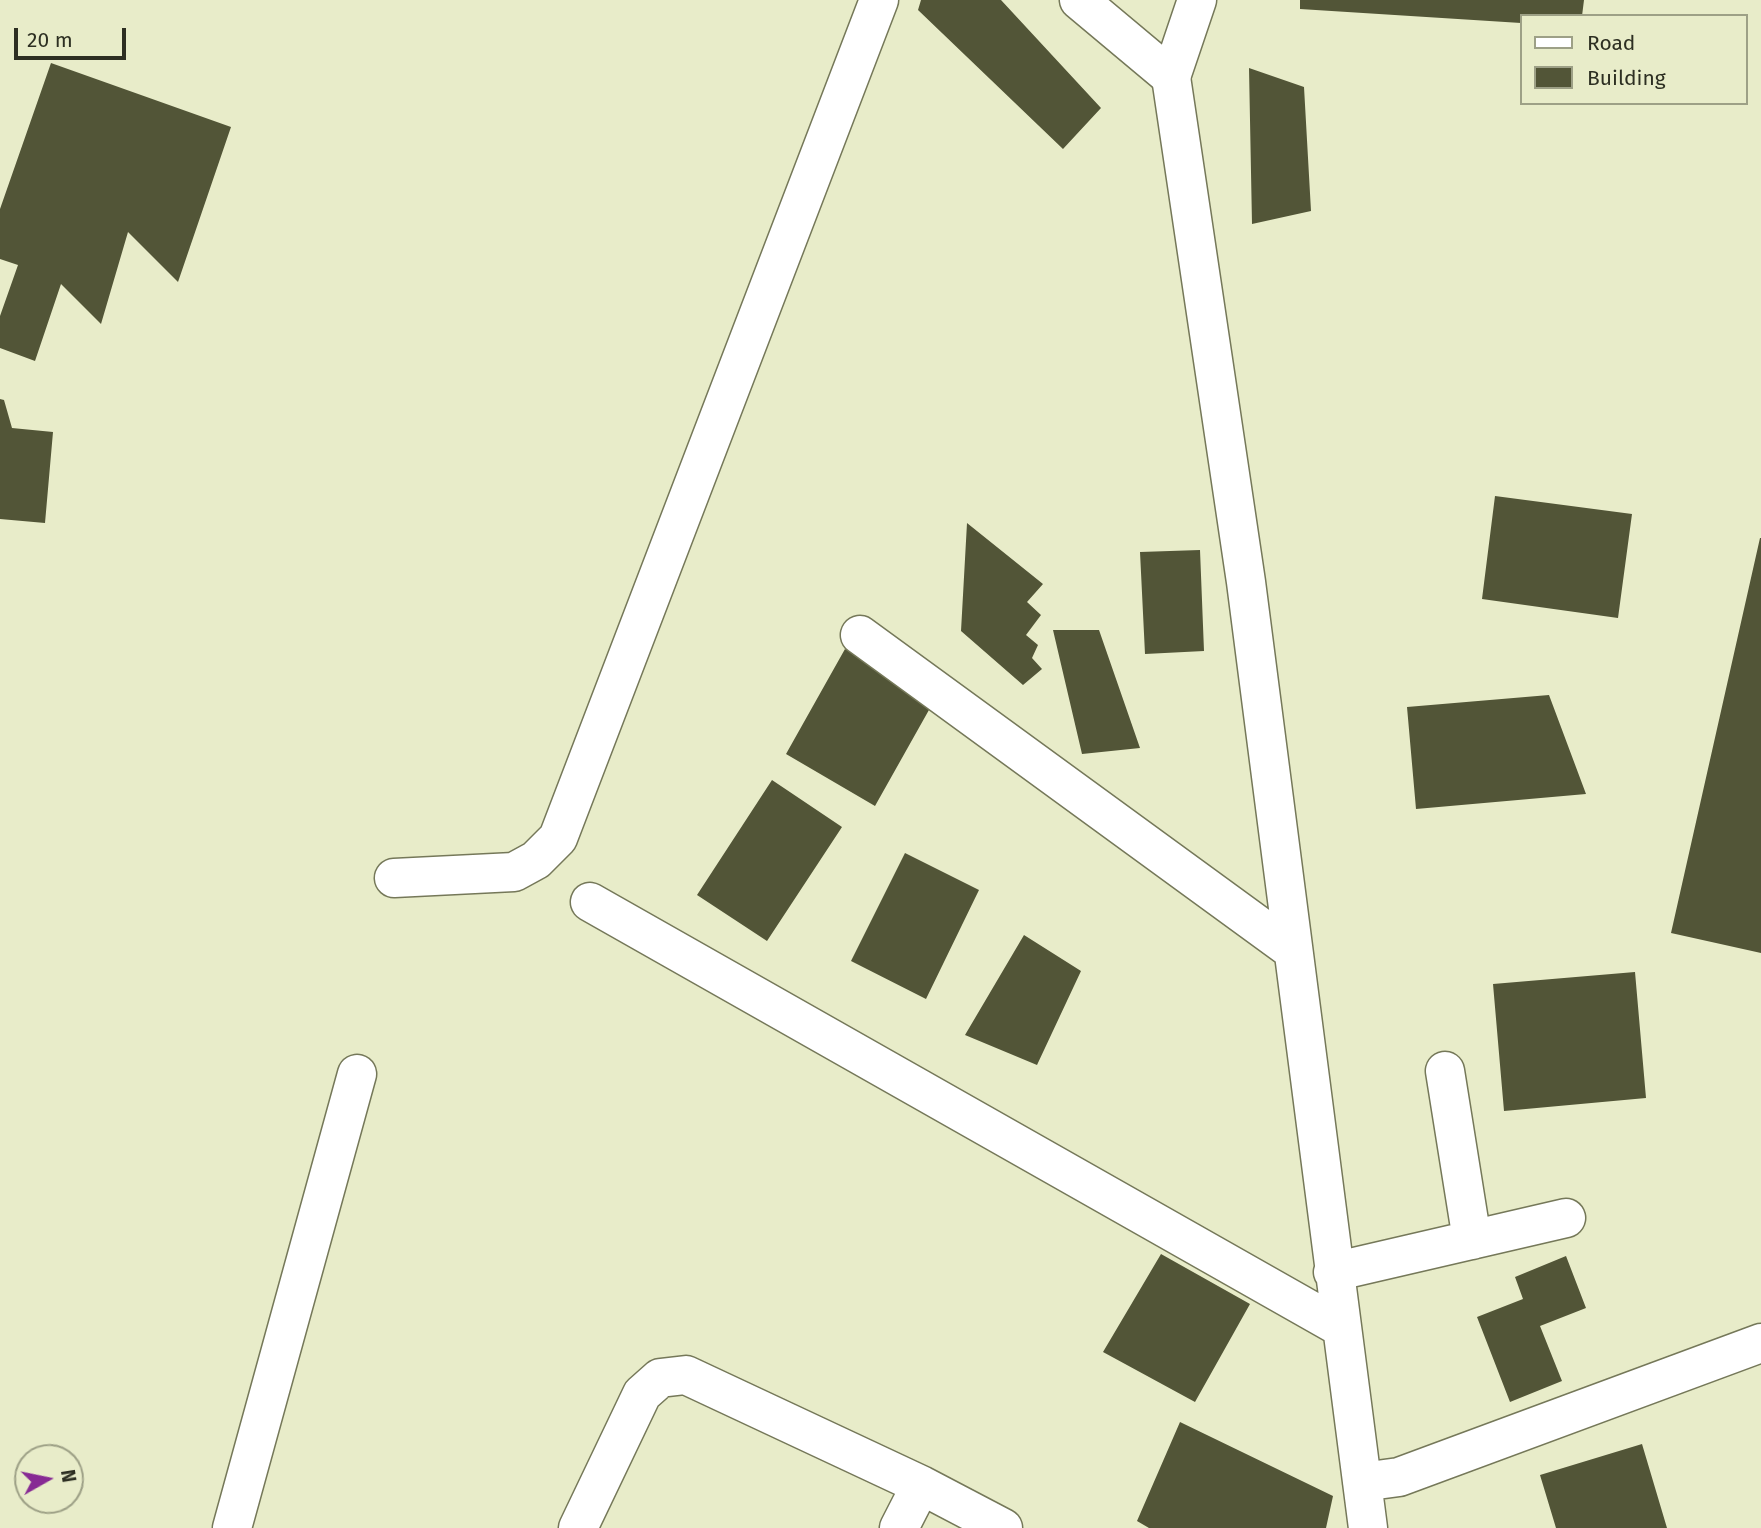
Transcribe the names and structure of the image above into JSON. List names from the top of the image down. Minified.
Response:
{"legend":["Road","Building"],"scale_bar":"20 m","north":"right"}
